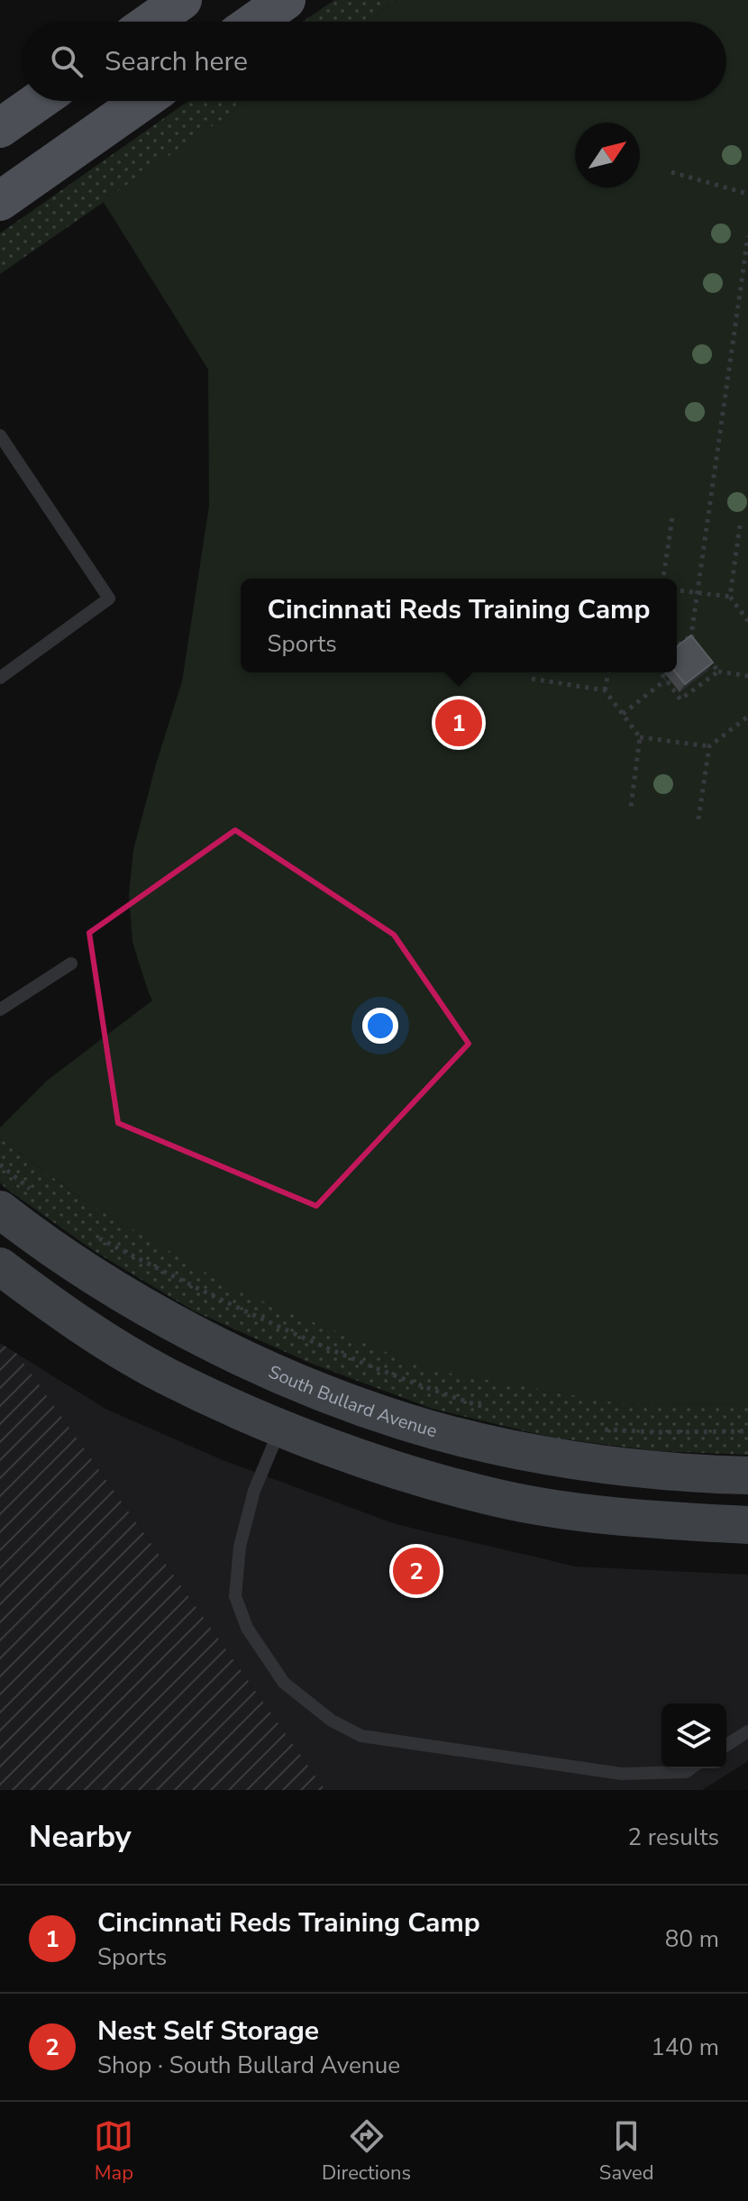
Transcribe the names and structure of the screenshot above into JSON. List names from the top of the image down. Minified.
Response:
{"streets":{"main road":["South Bullard Avenue"]},"north":"top right","page":{"search":"Search here","popup":["Cincinnati Reds Training Camp","Sports"],"pins":["1","2"],"heading":["Nearby","2 results"],"list":[{"mark":"1","name":"Cincinnati Reds Training Camp","note":"Sports","value":"80 m"},{"mark":"2","name":"Nest Self Storage","note":"Shop · South Bullard Avenue","value":"140 m"}],"nav":["Map","Directions","Saved"]}}
